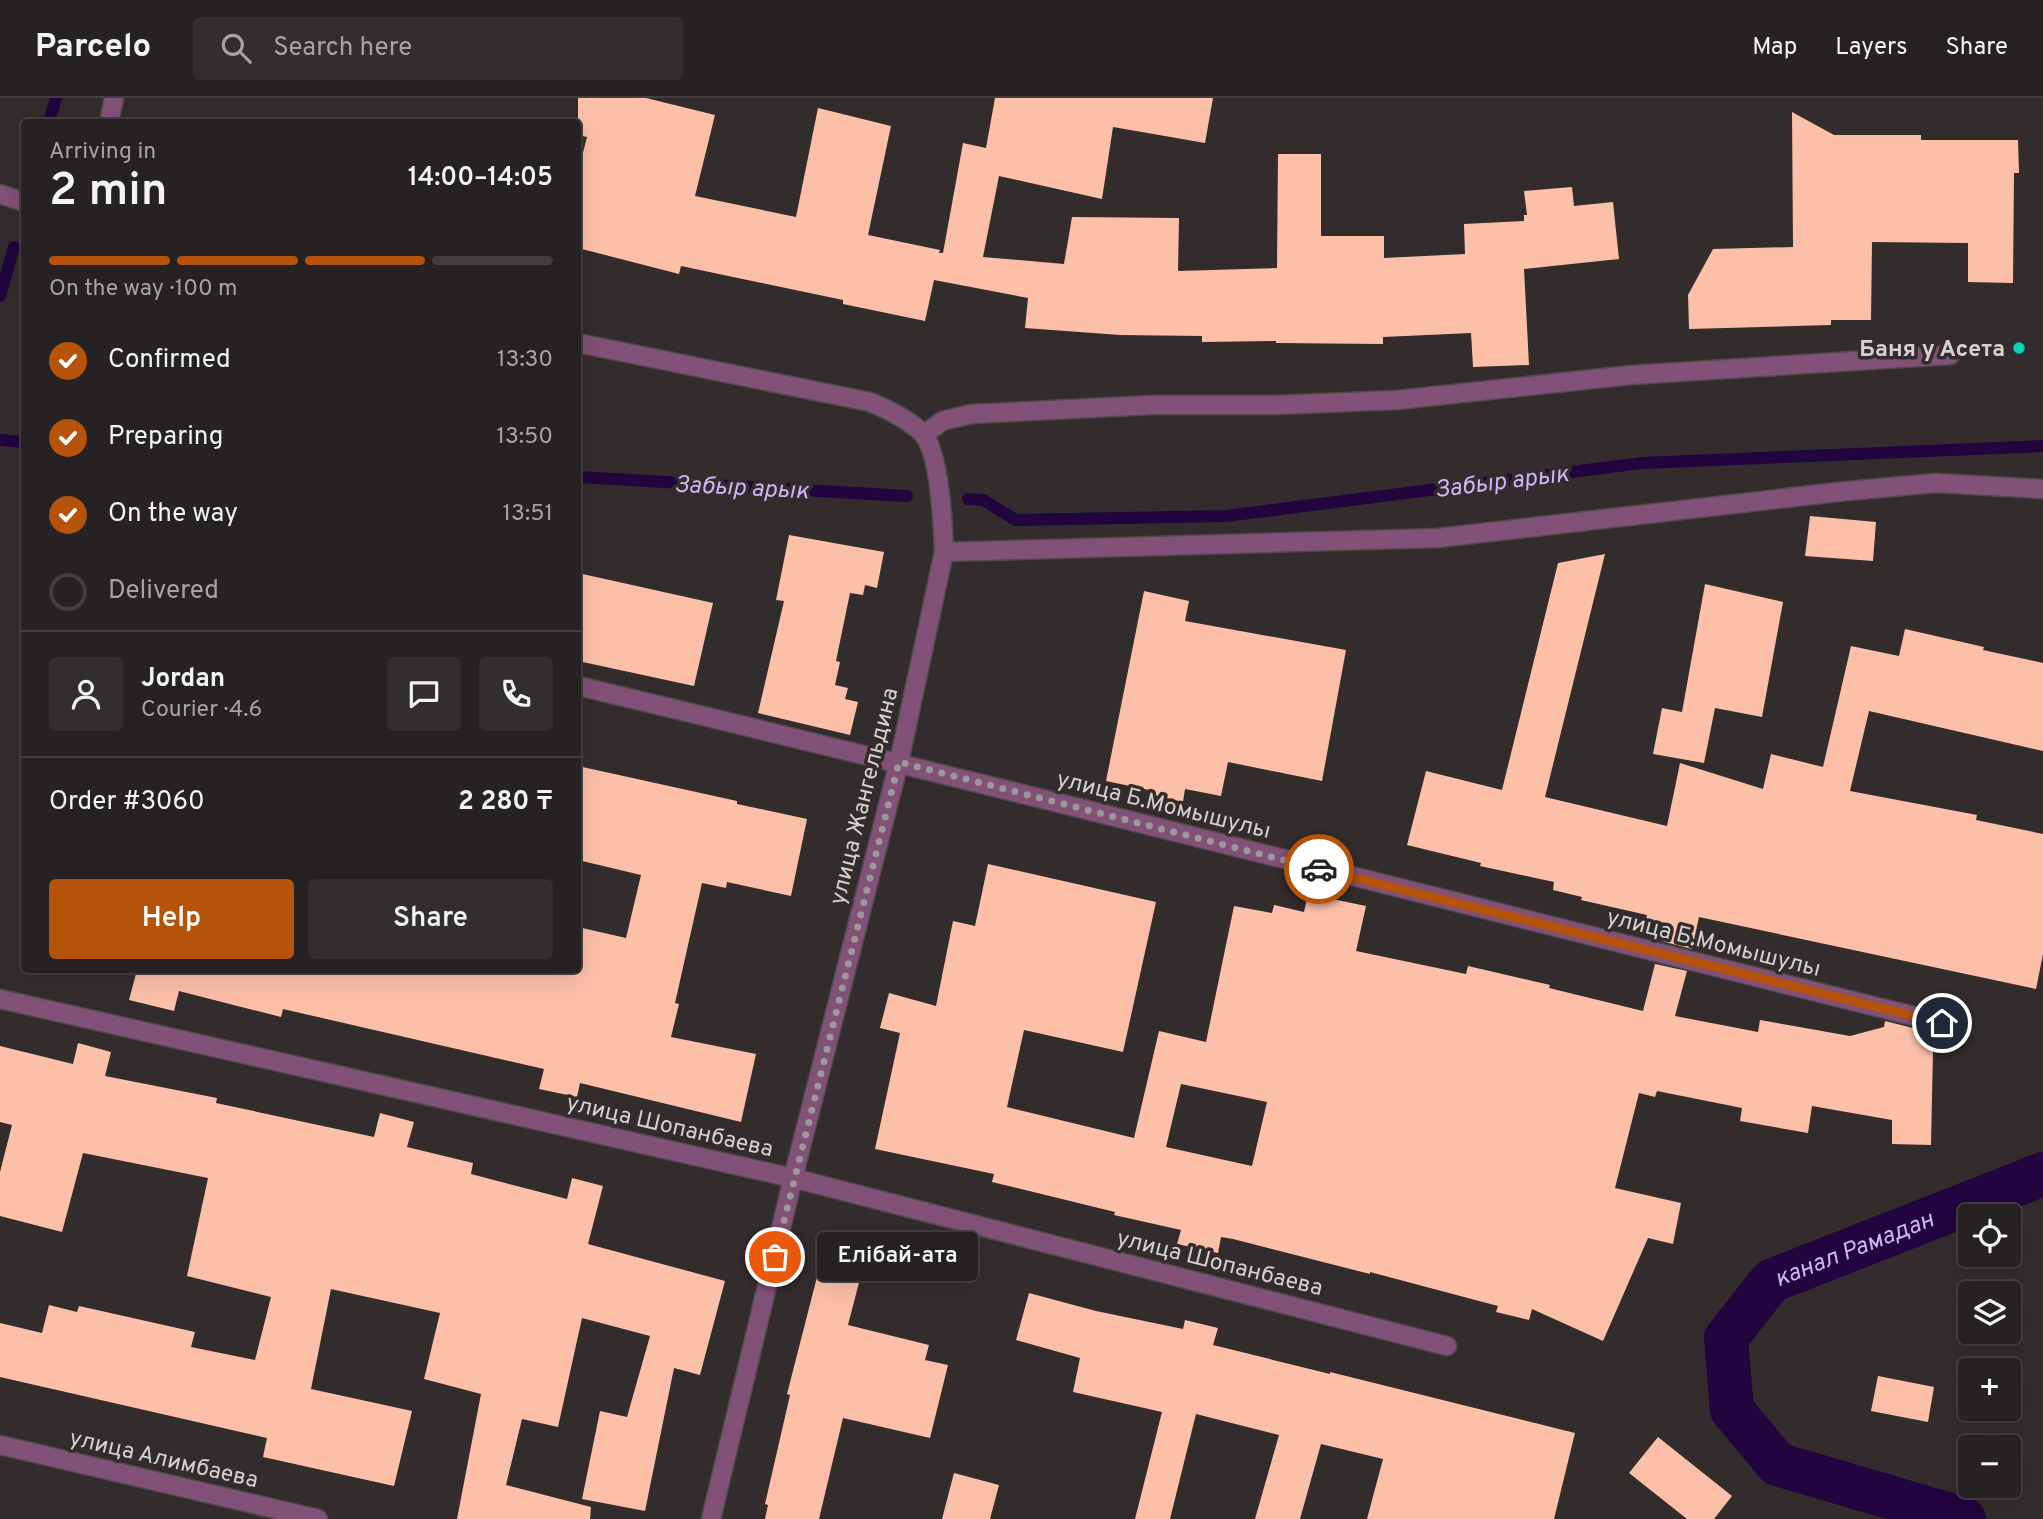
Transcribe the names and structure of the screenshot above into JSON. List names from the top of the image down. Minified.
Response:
{"streets":{"street":["улица Жангельдина","улица Б.Момышулы","улица Шопанбаева","улица Алимбаева"]},"crossings":[["улица Жангельдина","улица Б.Момышулы"],["улица Жангельдина","улица Шопанбаева"]],"water":["Забыр арык","канал Рамадан"],"places":["Баня у Асета","Елібай-ата"],"page":{"header":"Parcelo","search":"Search here","nav":["Map","Layers","Share"],"heading":["2 min","Arriving in","14:00–14:05"],"panel":["Jordan","Courier · 4.6","Order #3060","2 280 ₸"],"bar":"On the way · 100 m","list":[["Confirmed","13:30"],["Preparing","13:50"],["On the way","13:51"],"Delivered"],"buttons":["Help","Share"],"map_buttons":["+","−"],"bubble":"Елібай-ата"}}
